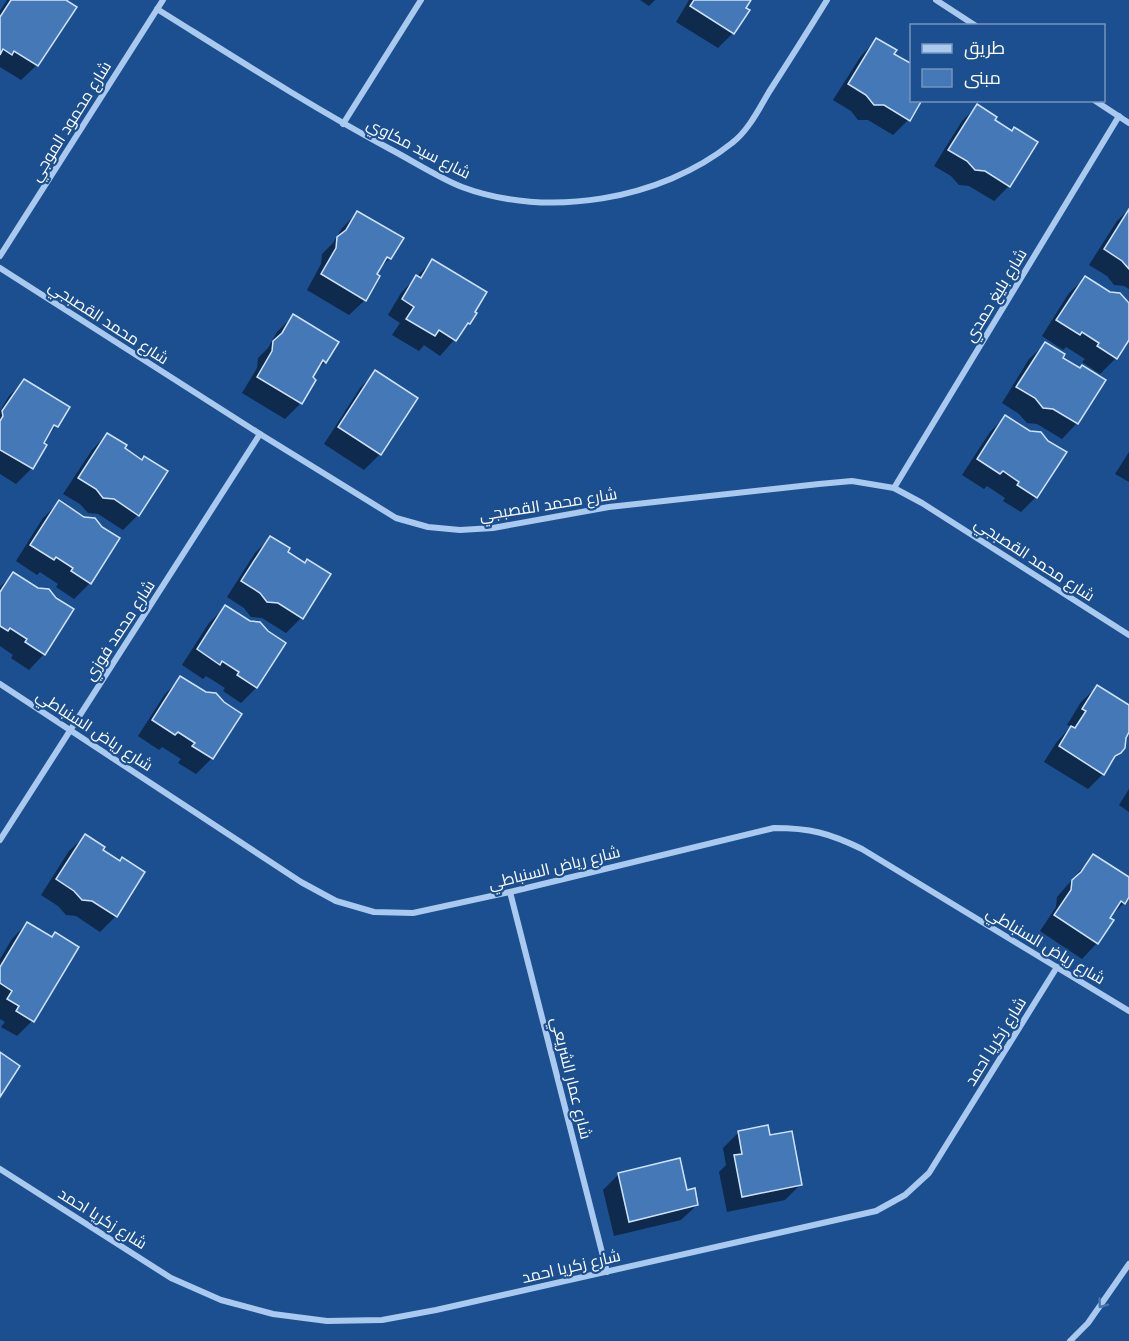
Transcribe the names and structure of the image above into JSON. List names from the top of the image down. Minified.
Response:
{"streets":{"street":["شارع محمود الموجي","شارع سيد مكاوي","شارع بليغ حمدي","شارع محمد القصبجي","شارع محمد فوزي","شارع رياض السنباطي","شارع زكريا احمد","شارع عمار الشريعي"]},"crossings":[["شارع محمود الموجي","شارع سيد مكاوي"],["شارع بليغ حمدي","شارع محمد القصبجي"],["شارع محمد القصبجي","شارع محمد فوزي"],["شارع محمد فوزي","شارع رياض السنباطي"],["شارع رياض السنباطي","شارع زكريا احمد"],["شارع رياض السنباطي","شارع عمار الشريعي"],["شارع زكريا احمد","شارع عمار الشريعي"]],"legend":["طريق","مبنى"]}
